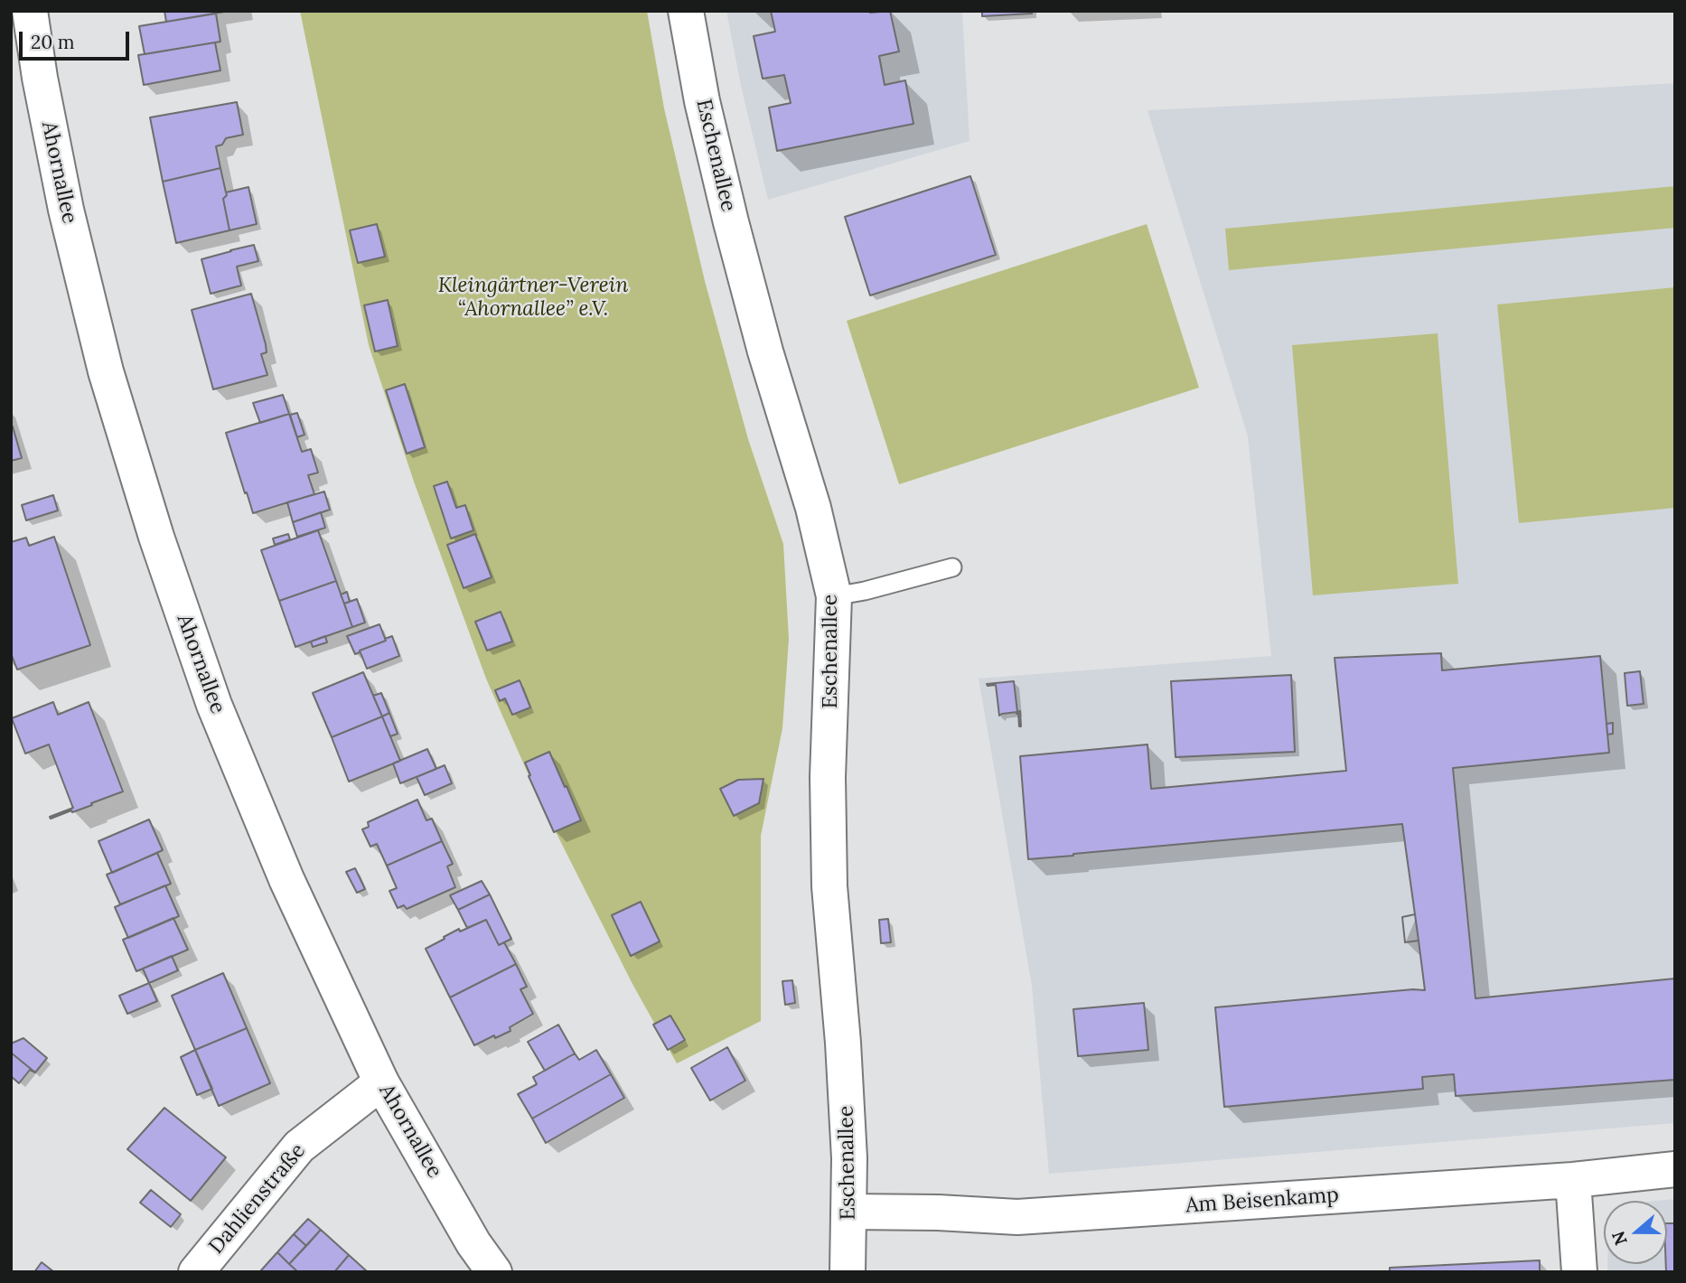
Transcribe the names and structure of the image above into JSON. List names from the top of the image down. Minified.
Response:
{"streets":{"street":["Eschenallee","Ahornallee","Dahlienstraße","Am Beisenkamp"]},"crossings":[["Eschenallee","Am Beisenkamp"],["Ahornallee","Dahlienstraße"]],"parks":["Kleingärtner-Verein “Ahornallee” e.V."],"scale_bar":"20 m","north":"left"}
